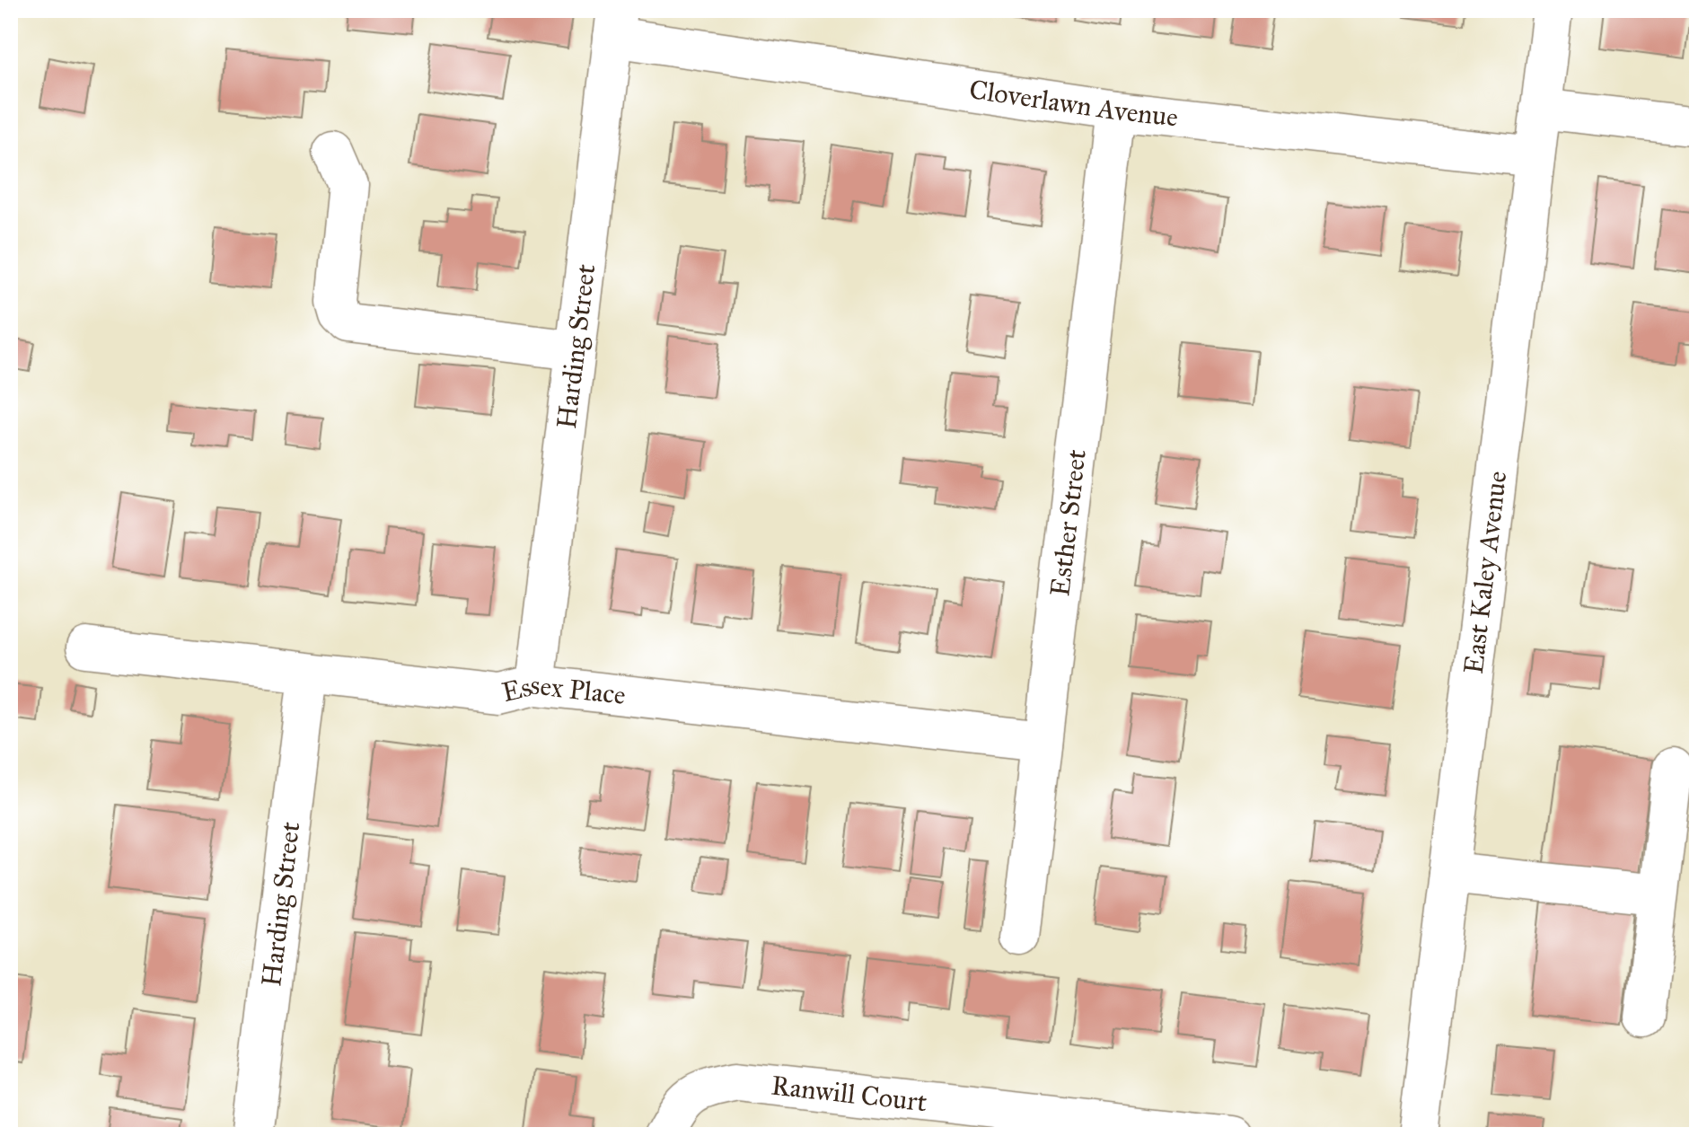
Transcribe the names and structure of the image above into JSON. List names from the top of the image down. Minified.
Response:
{"streets":{"street":["Cloverlawn Avenue","Harding Street","Esther Street","East Kaley Avenue","Essex Place","Ranwill Court"]},"crossings":[["Cloverlawn Avenue","Harding Street"],["Cloverlawn Avenue","Esther Street"],["Cloverlawn Avenue","East Kaley Avenue"],["Harding Street","Essex Place"],["Esther Street","Essex Place"]]}
